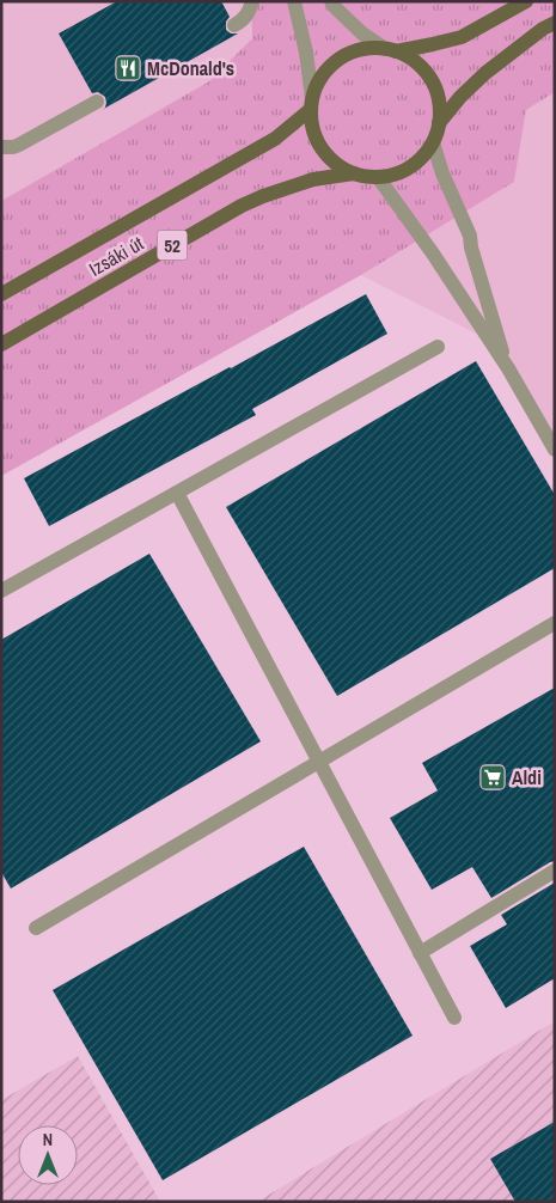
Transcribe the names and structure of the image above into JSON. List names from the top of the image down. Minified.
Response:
{"streets":{"main road":["52","Izsáki út"]},"crossings":[["52","Izsáki út"]],"places":{"restaurant":["McDonald's"],"supermarket":["Aldi"]},"north":"top"}
